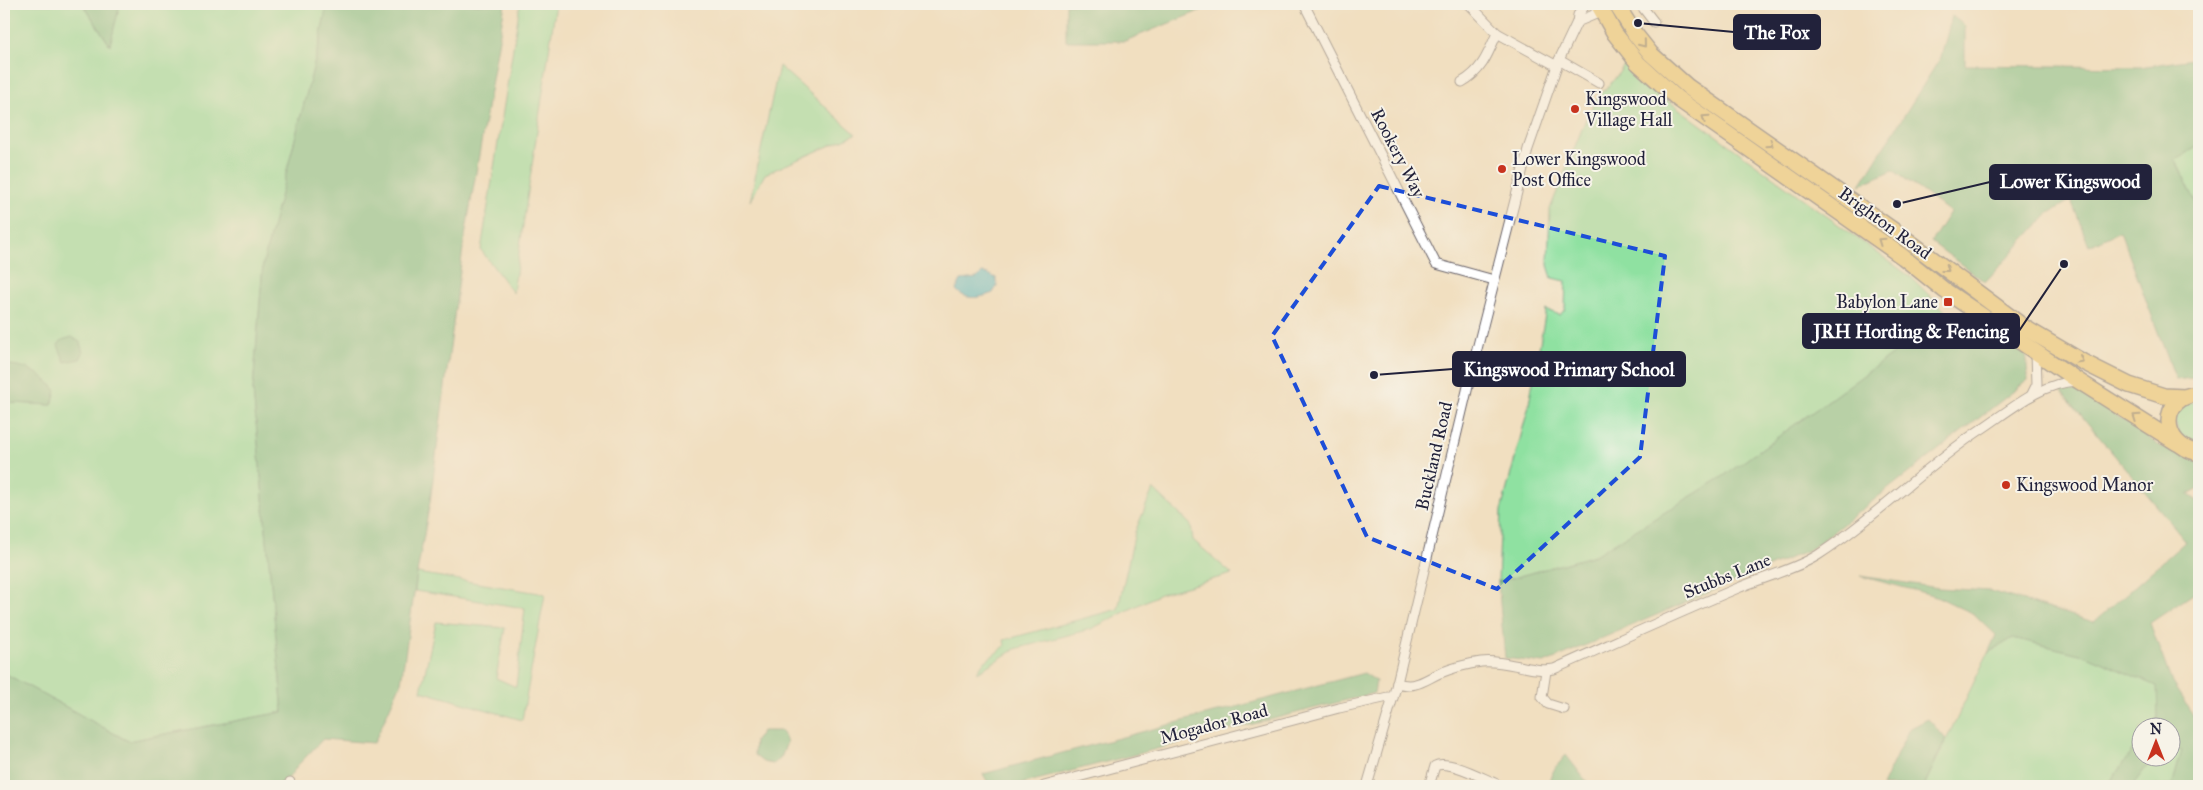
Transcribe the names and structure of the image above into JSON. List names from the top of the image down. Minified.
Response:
{"streets":{"highway":["Brighton Road"],"street":["Rookery Way","Buckland Road","Stubbs Lane","Mogador Road"]},"crossings":[["Rookery Way","Buckland Road"],["Brighton Road","Stubbs Lane"],["Buckland Road","Stubbs Lane"],["Buckland Road","Mogador Road"]],"places":{"other":["The Fox","Kingswood Village Hall","Lower Kingswood Post Office","Lower Kingswood","JRH Hording & Fencing","Kingswood Primary School","Kingswood Manor"],"transit":["Babylon Lane"]},"north":"top"}
